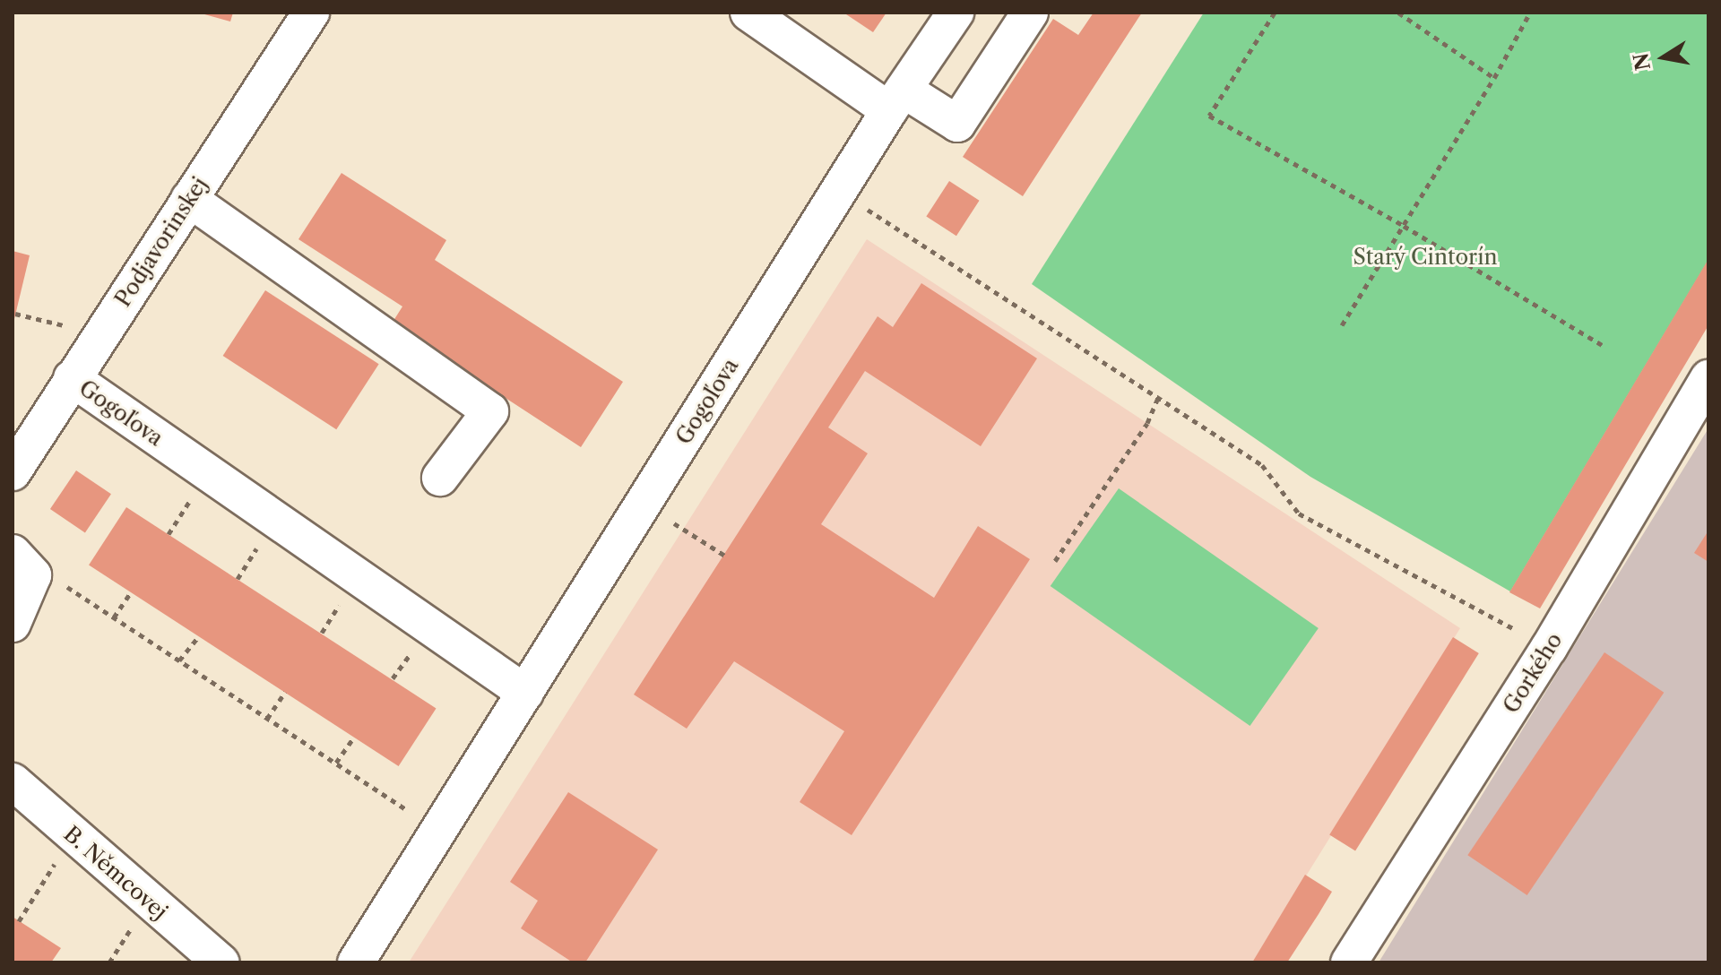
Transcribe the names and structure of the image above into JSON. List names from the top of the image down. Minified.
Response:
{"streets":{"street":["Podjavorinskej","Gogoľova","Gorkého","B. Němcovej"]},"crossings":[["Podjavorinskej","Gogoľova"]],"parks":["Starý Cintorín"],"north":"left"}
